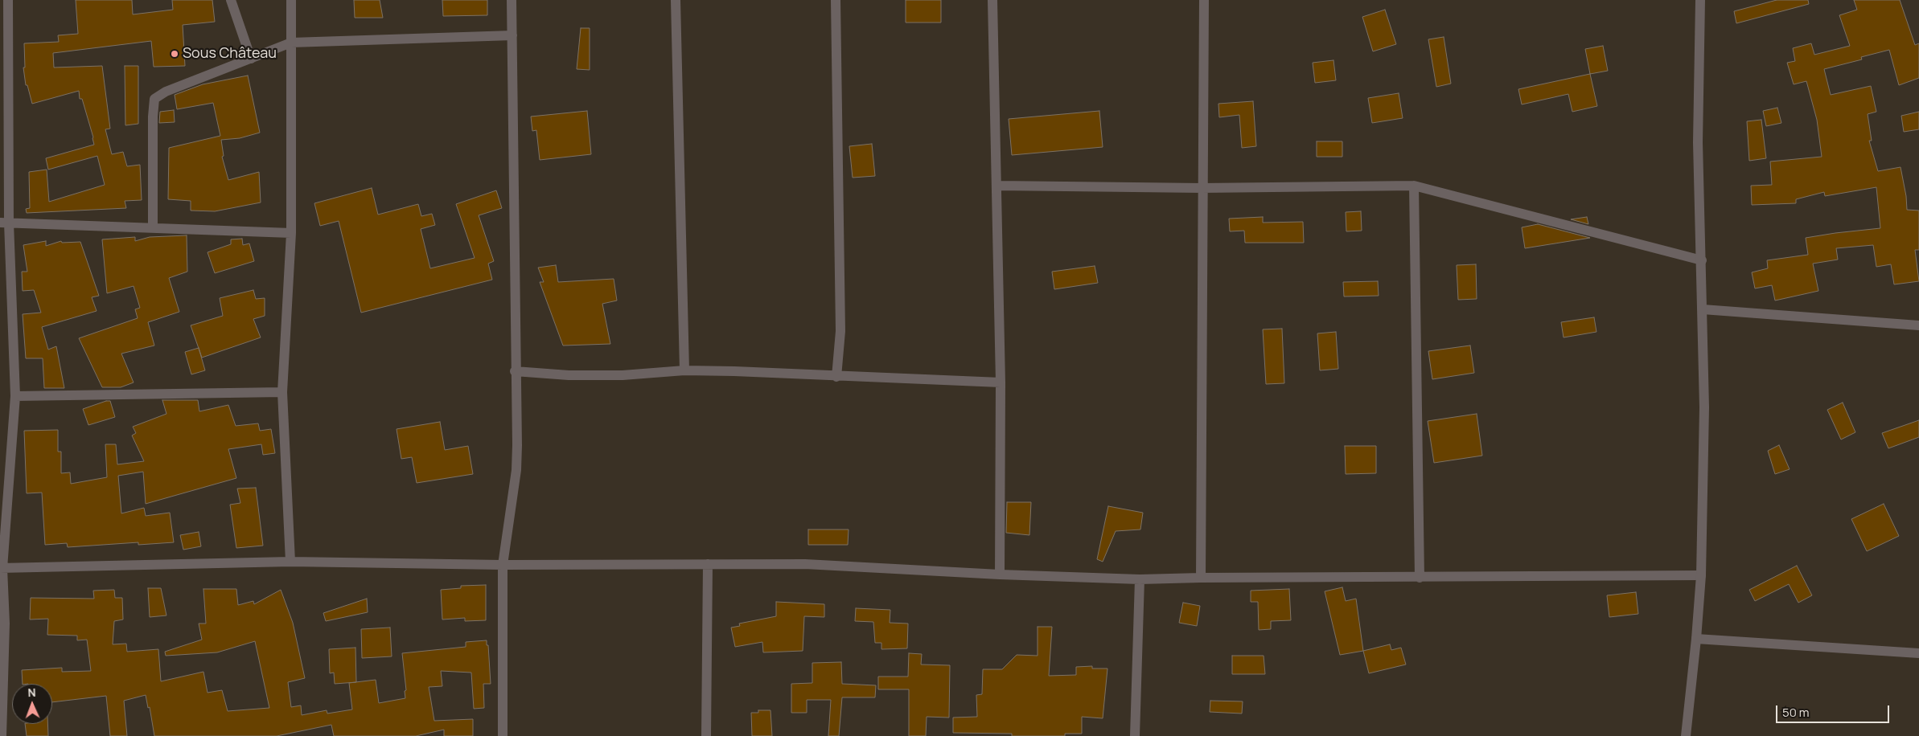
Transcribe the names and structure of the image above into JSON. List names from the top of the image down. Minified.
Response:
{"places":["Sous Château"],"scale_bar":"50 m","north":"top"}
